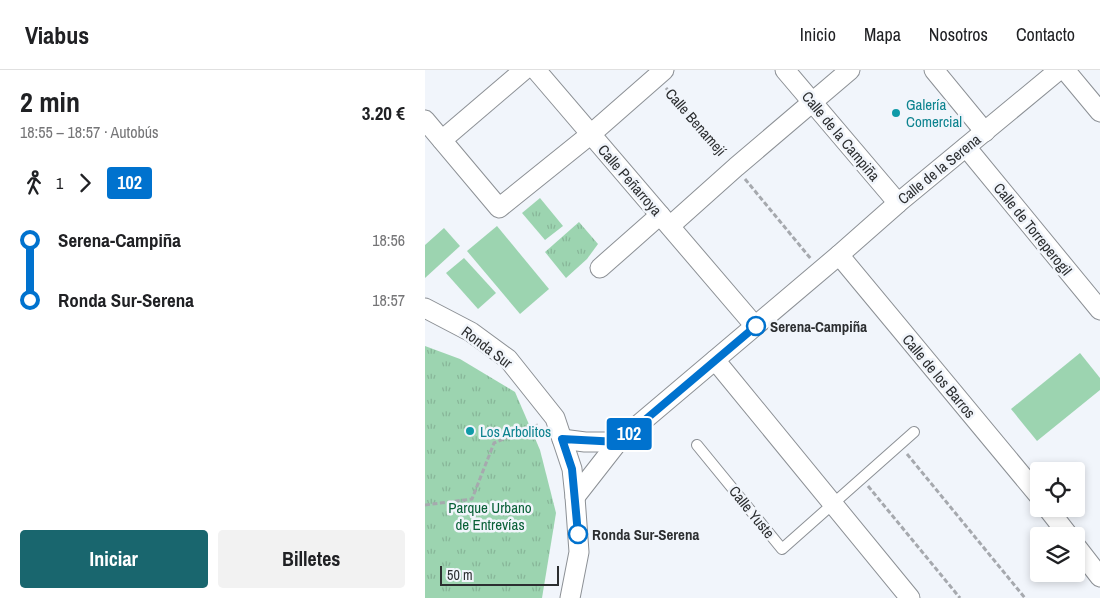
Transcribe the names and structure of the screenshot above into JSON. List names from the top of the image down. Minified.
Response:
{"streets":{"street":["Calle Benamejí","Calle de la Campiña","Calle de la Serena","Calle Peñarroya","Calle de Torreperogil","Ronda Sur","Calle de los Barros"],"lane":["Calle Yuste"]},"crossings":[["Calle Benamejí","Calle de la Campiña"],["Calle Benamejí","Calle Peñarroya"],["Calle de la Campiña","Calle de la Serena"],["Calle de la Serena","Calle de Torreperogil"],["Calle de la Serena","Ronda Sur"],["Calle de la Serena","Calle de los Barros"]],"parks":["Parque Urbano de Entrevías"],"places":["Galería Comercial","Serena-Campiña","Los Arbolitos","Ronda Sur-Serena"],"lines":["bus line 102"],"scale_bar":"50 m","page":{"header":"Viabus","nav":["Inicio","Mapa","Nosotros","Contacto"],"heading":["2 min","18:55 – 18:57 · Autobús","3.20 €"],"on_map":"102","legs":["1","102"],"list":[{"name":"Serena-Campiña","value":"18:56"},{"name":"Ronda Sur-Serena","value":"18:57"}],"buttons":["Iniciar","Billetes"],"scale":"50 m"}}
